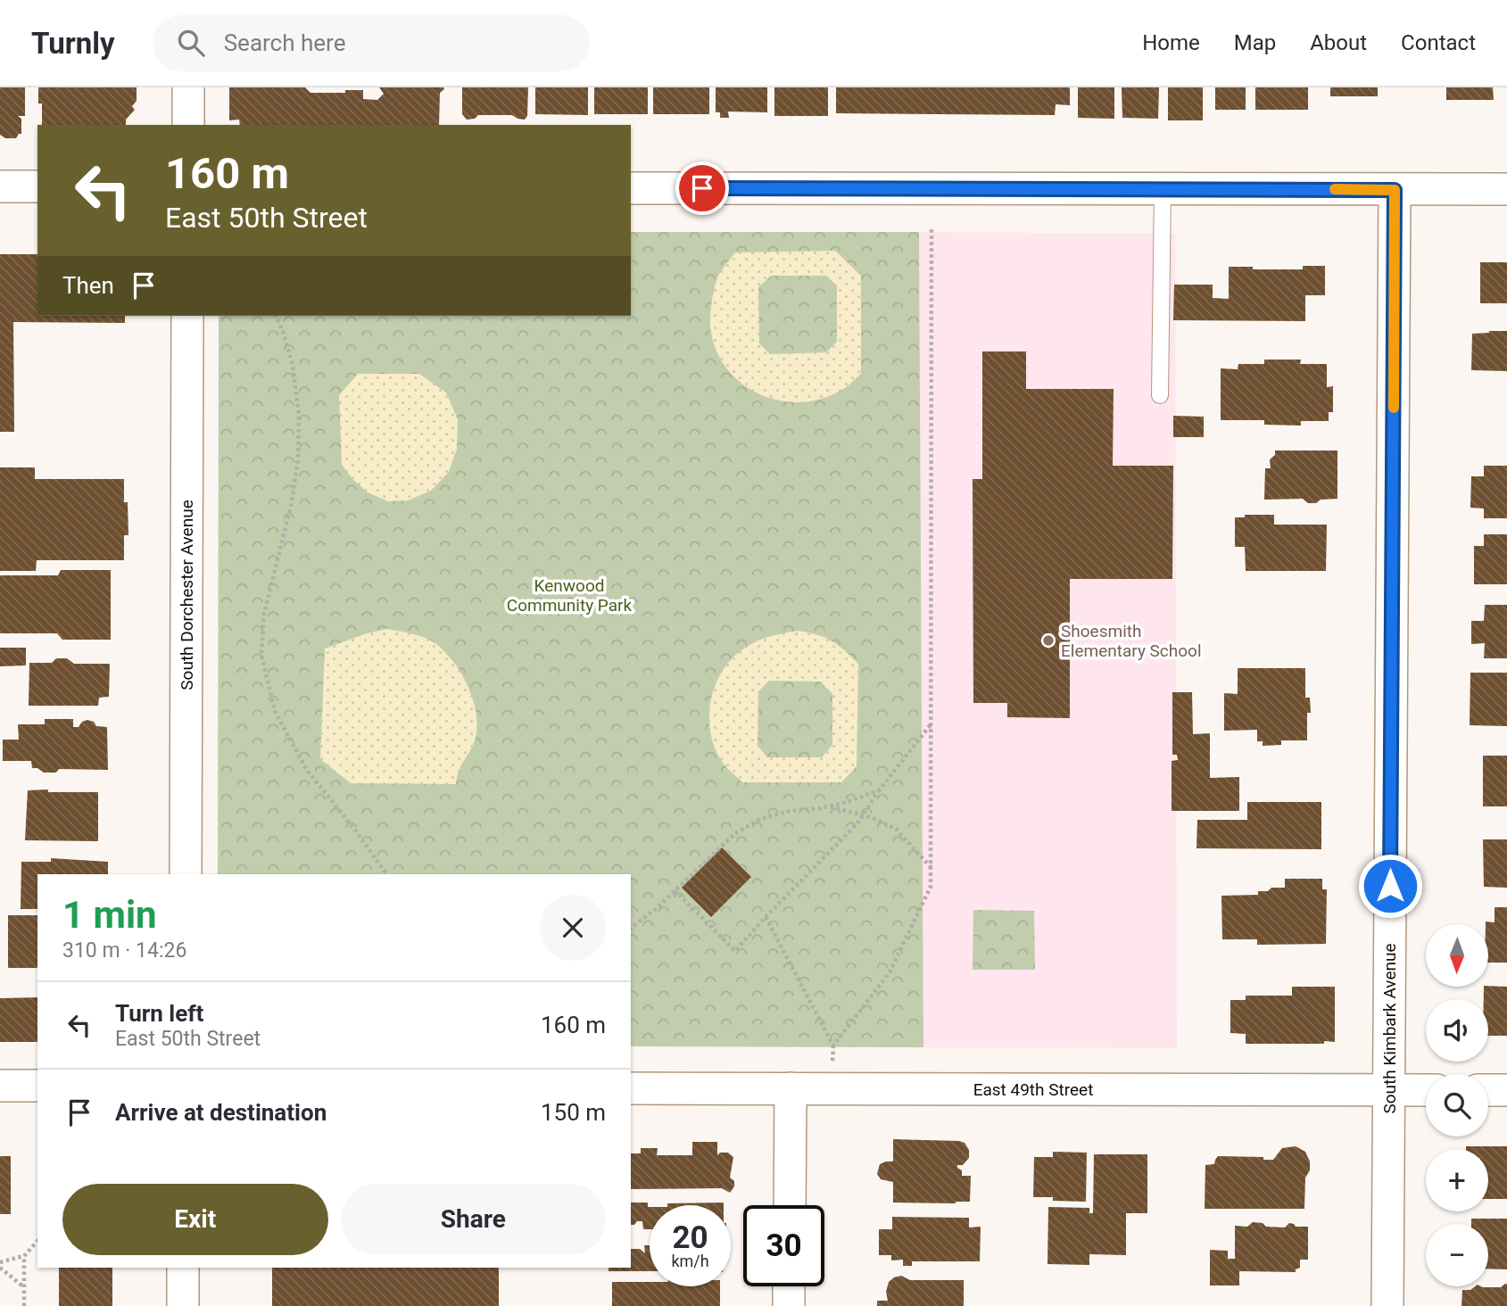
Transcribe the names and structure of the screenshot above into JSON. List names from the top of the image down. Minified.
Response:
{"streets":{"street":["South Dorchester Avenue","South Kimbark Avenue","East 49th Street"]},"crossings":[["South Kimbark Avenue","East 49th Street"]],"parks":["Kenwood Community Park"],"places":["Shoesmith Elementary School"],"north":"bottom","page":{"header":"Turnly","search":"Search here","nav":["Home","Map","About","Contact"],"turn":["160 m","East 50th Street"],"then":"Then","heading":["1 min","310 m · 14:26"],"map_buttons":["+","−"],"list":[{"name":"Turn left","note":"East 50th Street","value":"160 m"},{"name":"Arrive at destination","value":"150 m"}],"buttons":["Exit","Share"],"speed":"20 km/h","limit":"30"}}
